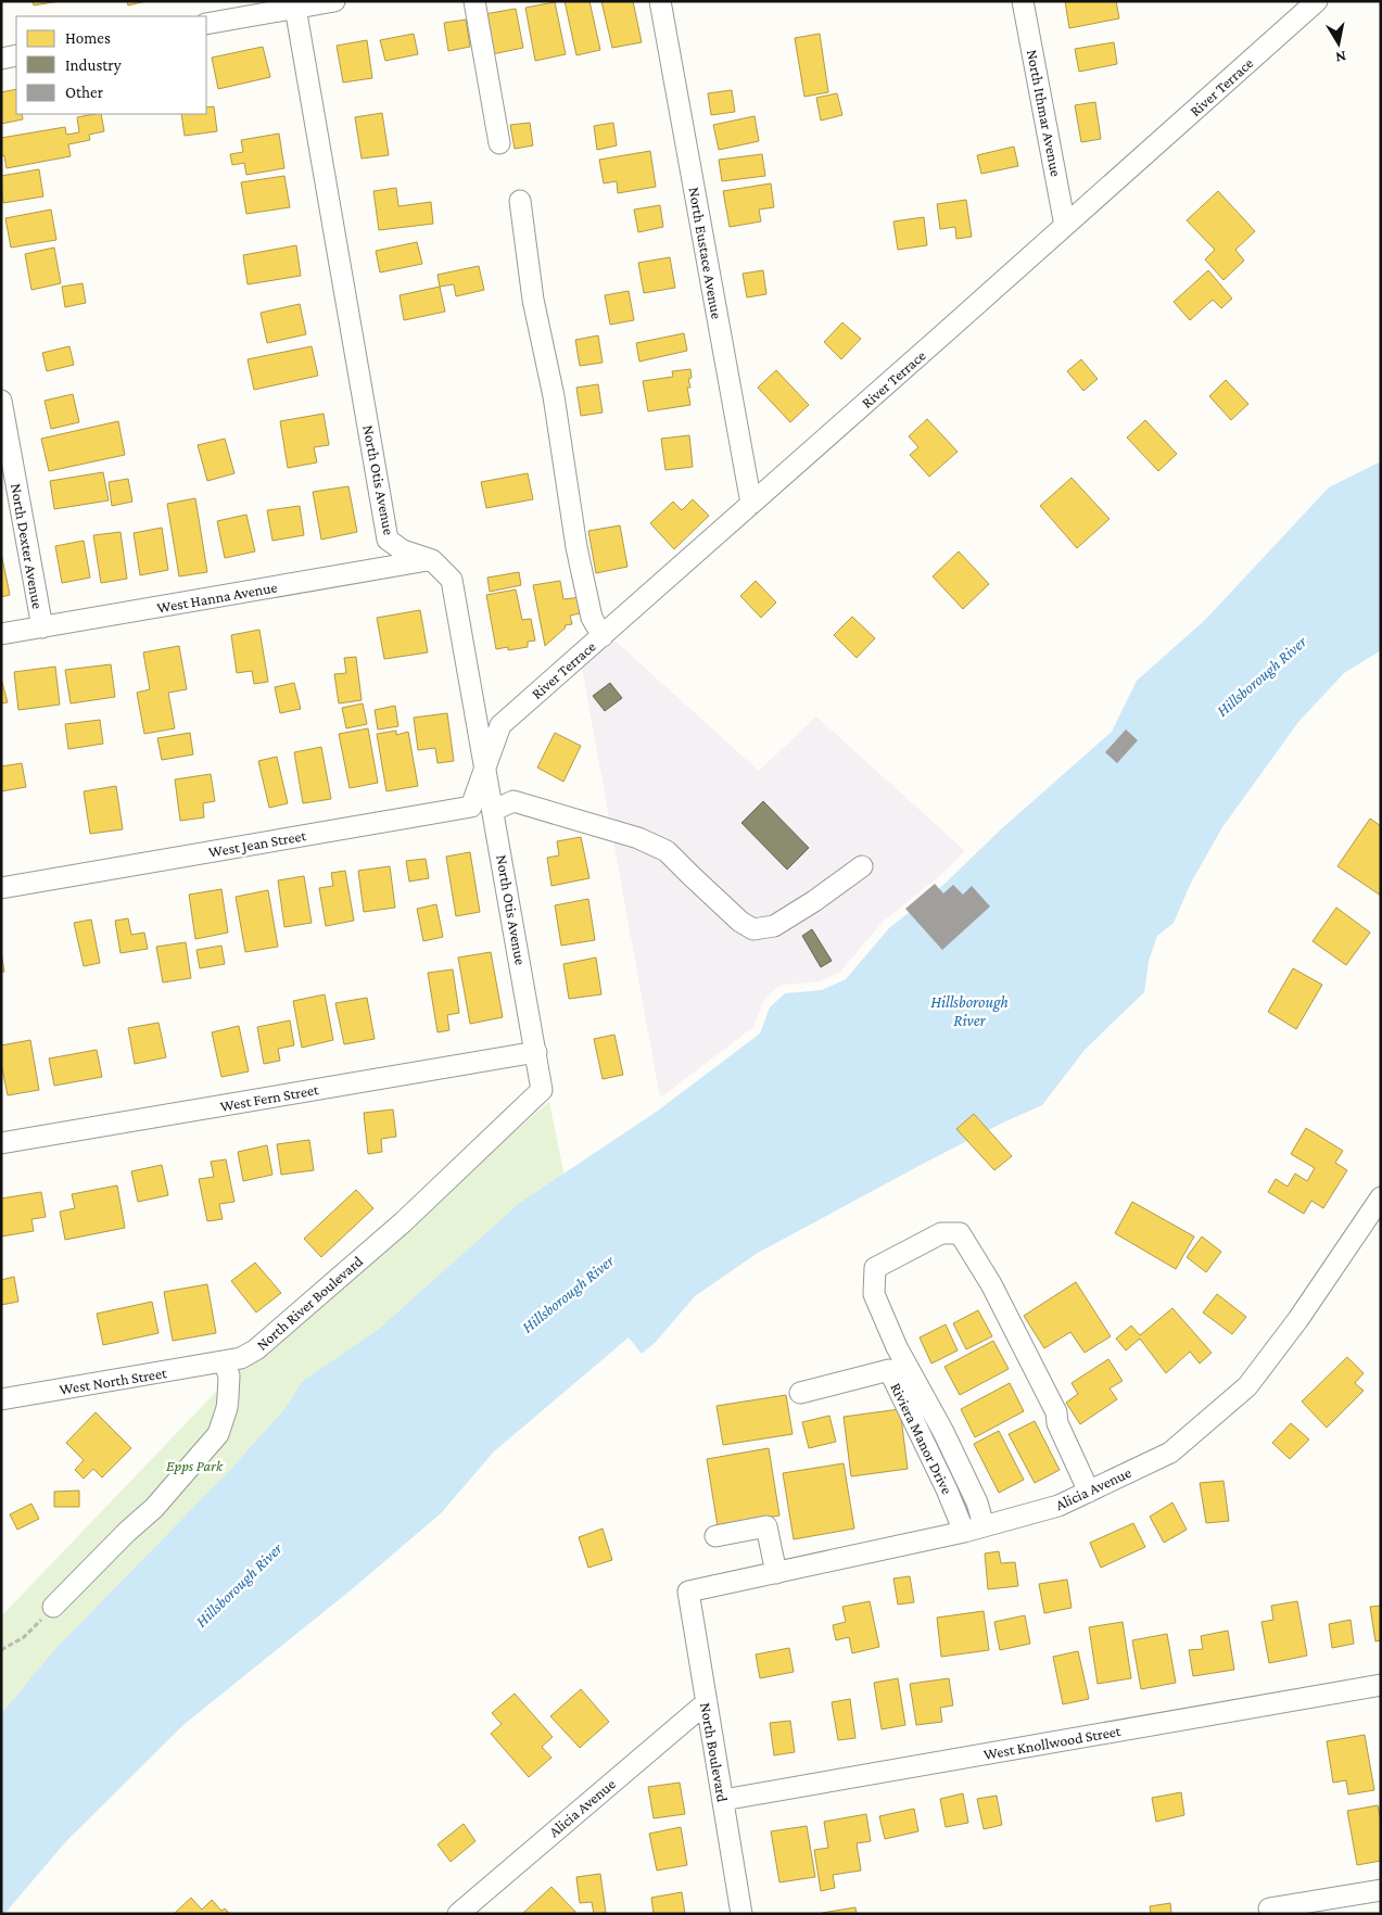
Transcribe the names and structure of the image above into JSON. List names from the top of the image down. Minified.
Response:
{"streets":{"street":["River Terrace","North Ithmar Avenue","North Eustace Avenue","North Otis Avenue","North Dexter Avenue","West Hanna Avenue","West Jean Street","West Fern Street","North River Boulevard","West North Street","Riviera Manor Drive","Alicia Avenue","West Knollwood Street","North Boulevard"]},"crossings":[["River Terrace","North Ithmar Avenue"],["River Terrace","North Eustace Avenue"],["River Terrace","North Otis Avenue"],["River Terrace","West Jean Street"],["North Otis Avenue","West Hanna Avenue"],["North Otis Avenue","West Jean Street"],["North Otis Avenue","West Fern Street"],["North Otis Avenue","North River Boulevard"],["North Dexter Avenue","West Hanna Avenue"],["West Fern Street","North River Boulevard"],["North River Boulevard","West North Street"],["Riviera Manor Drive","Alicia Avenue"],["Alicia Avenue","North Boulevard"],["West Knollwood Street","North Boulevard"]],"water":["Hillsborough River"],"parks":["Epps Park"],"legend":["Homes","Industry","Other"],"north":"bottom"}
